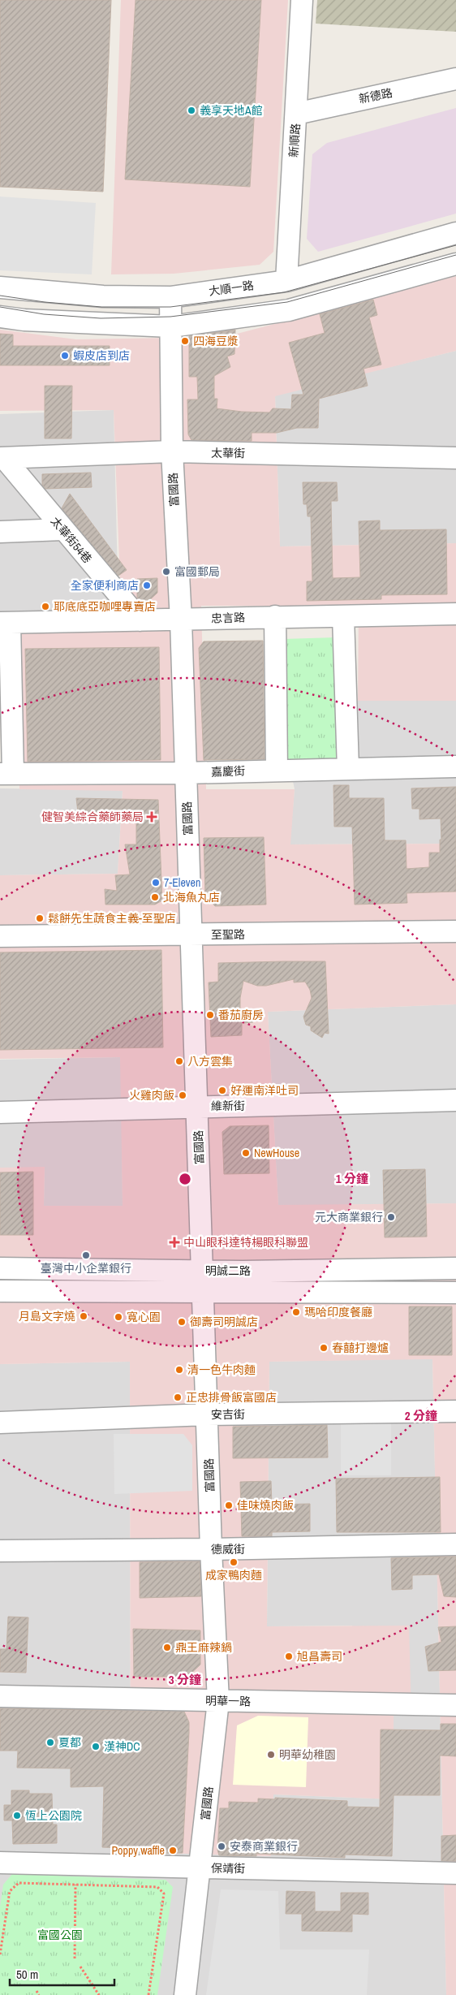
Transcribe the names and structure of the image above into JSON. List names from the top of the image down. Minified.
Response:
{"streets":{"street":["新德路","新順路","大順一路","太華街","富國路","太華街54巷","忠言路","嘉慶街","至聖路","維新街","明誠二路","安吉街","德威街","明華一路","保靖街"]},"crossings":[["新德路","新順路"],["新順路","大順一路"],["大順一路","富國路"],["太華街","富國路"],["太華街","太華街54巷"],["富國路","忠言路"],["富國路","嘉慶街"],["富國路","至聖路"],["富國路","維新街"],["富國路","明誠二路"],["富國路","安吉街"],["富國路","德威街"],["富國路","明華一路"],["富國路","保靖街"],["太華街54巷","忠言路"]],"parks":["富國公園"],"places":{"other":["義享天地A館","四海豆漿","蝦皮店到店","富國郵局","全家便利商店","耶底底亞咖哩專賣店","7-Eleven","北海魚丸店","鬆餅先生蔬食主義-至聖店","番茄廚房","八方雲集","好運南洋吐司","火雞肉飯","NewHouse","元大商業銀行","臺灣中小企業銀行","瑪哈印度餐廳","月島文字燒","寬心園","御壽司明誠店","春囍打邊爐","清一色牛肉麵","正忠排骨飯富國店","佳味燒肉飯","成家鴨肉麵","鼎王麻辣鍋","旭昌壽司","夏都","漢神DC","明華幼稚園","恆上公園院","安泰商業銀行","Poppy waffle"],"health":["健智美綜合藥師藥局","中山眼科達特楊眼科聯盟"]},"scale_bar":"50 m","rings":["1 分鐘","2 分鐘","3 分鐘"]}
